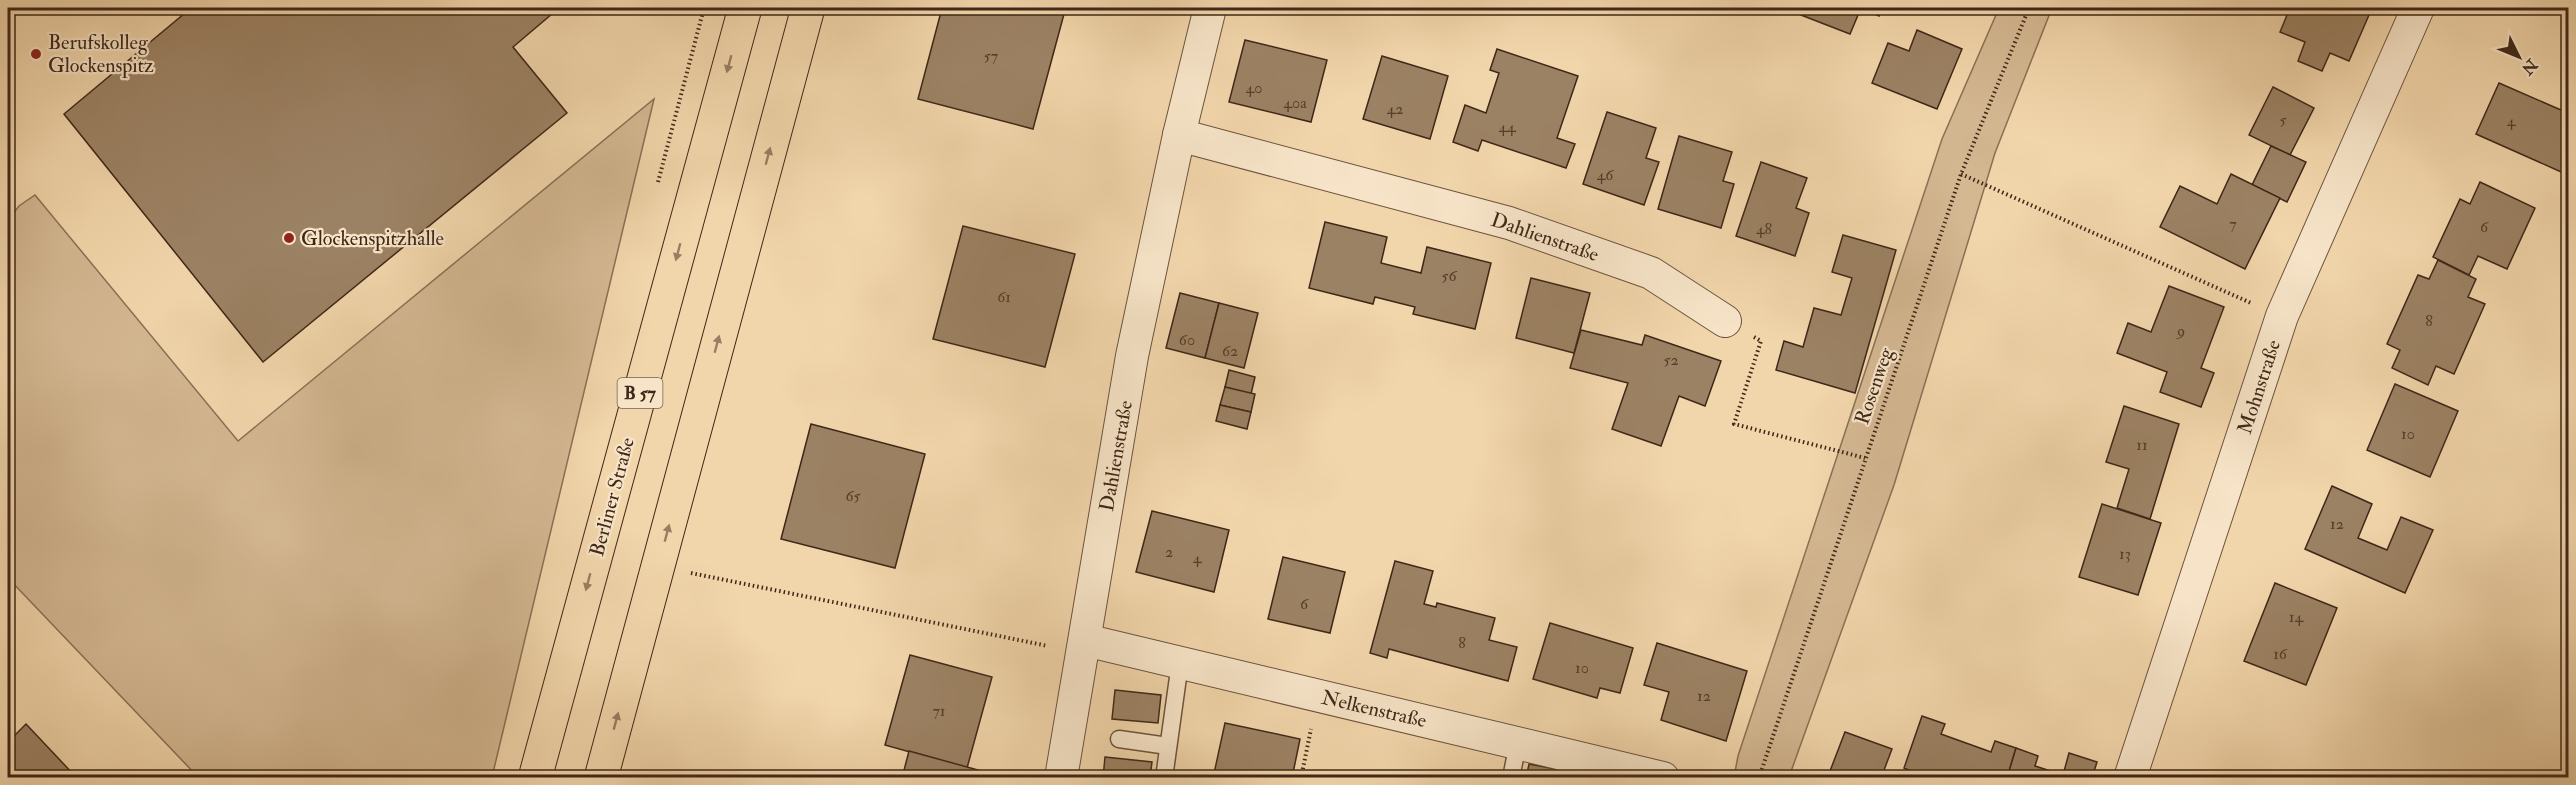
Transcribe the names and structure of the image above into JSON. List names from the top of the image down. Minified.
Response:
{"streets":{"main road":["B 57","Berliner Straße"],"street":["Dahlienstraße","Mohnstraße","Nelkenstraße"],"path":["Rosenweg"]},"crossings":[["Dahlienstraße","Nelkenstraße"]],"places":["Berufskolleg Glockenspitz","Glockenspitzhalle"],"house_numbers":["57","40","40a","42","5","4","44","46","7","6","48","56","61","8","9","60","62","52","10","11","65","12","2","13","4","6","14","8","16","10","12","71"],"north":"bottom right"}
